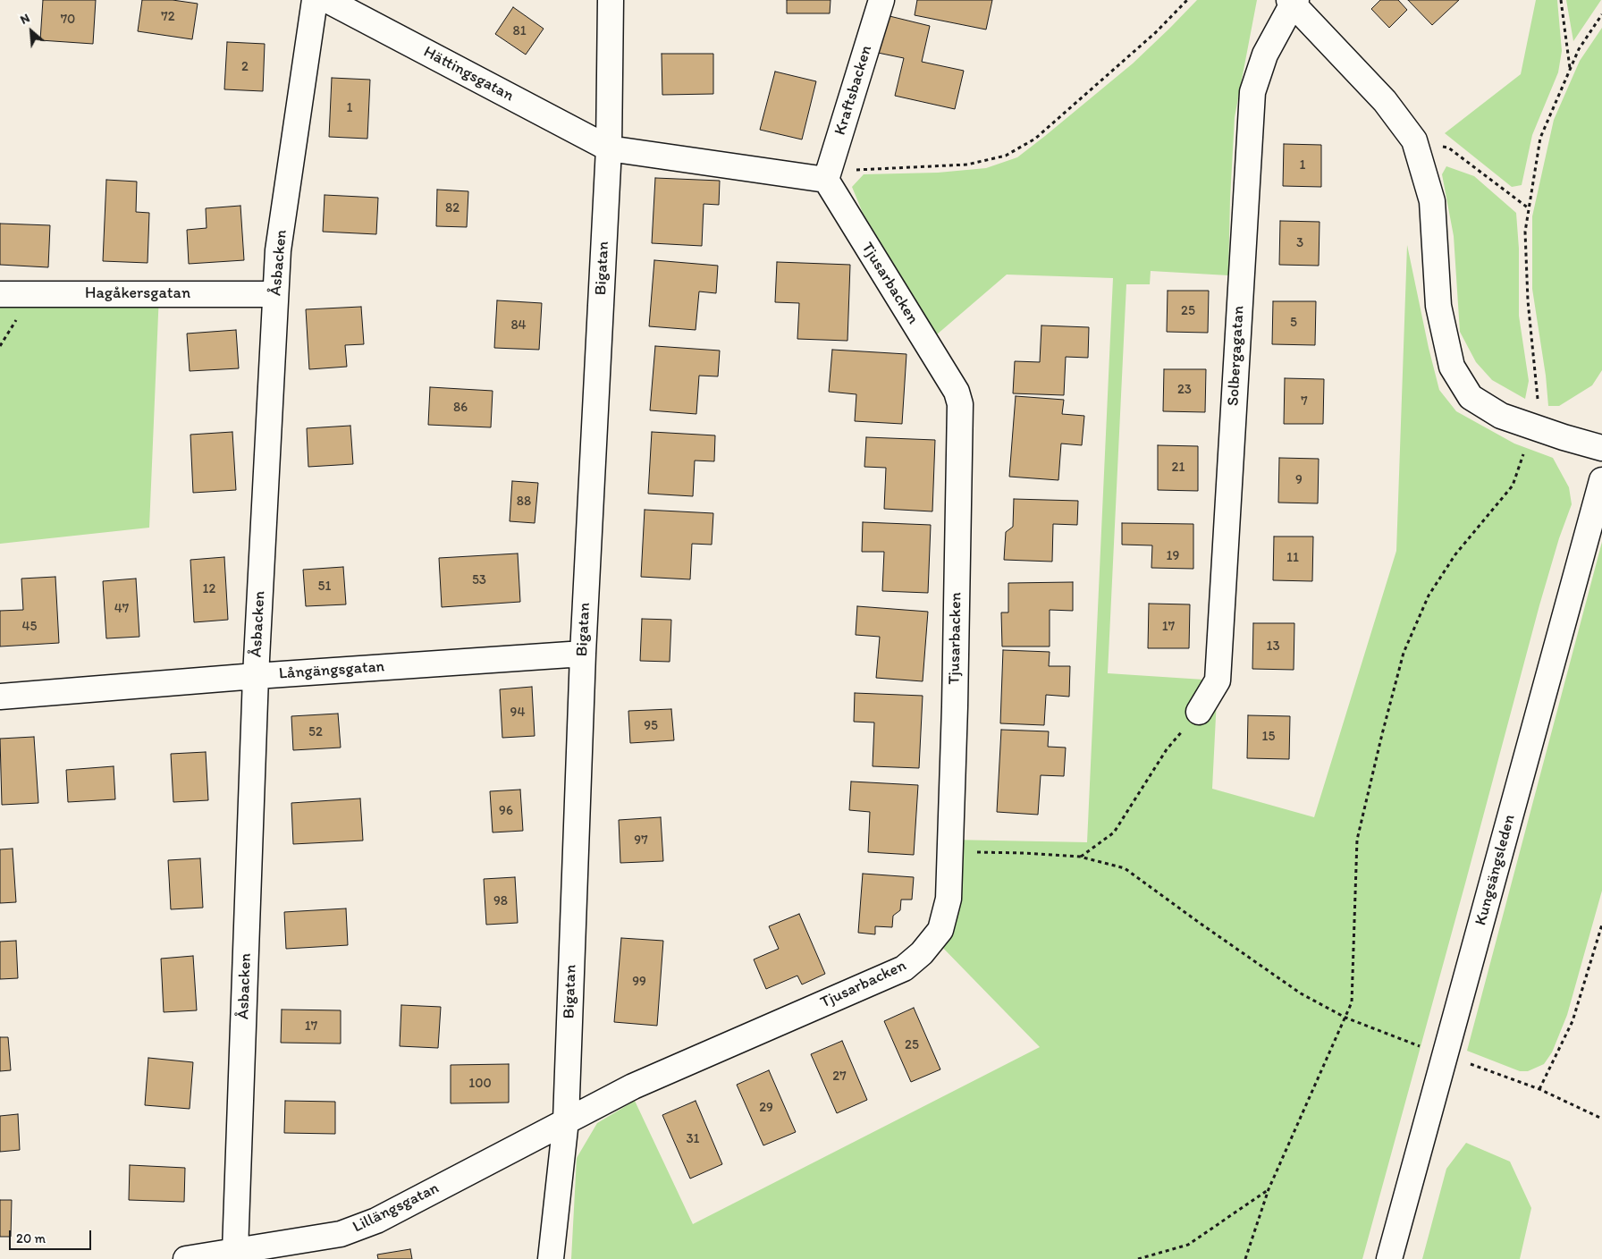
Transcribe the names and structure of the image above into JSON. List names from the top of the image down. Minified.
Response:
{"streets":{"street":["Hättingsgatan","Kraftsbacken","Åsbacken","Bigatan","Tjusarbacken","Hagåkersgatan","Solbergagatan","Långängsgatan","Kungsängsleden","Lillängsgatan"]},"crossings":[["Hättingsgatan","Bigatan"],["Kraftsbacken","Tjusarbacken"],["Åsbacken","Hagåkersgatan"],["Åsbacken","Långängsgatan"],["Åsbacken","Lillängsgatan"],["Bigatan","Tjusarbacken"],["Bigatan","Långängsgatan"],["Bigatan","Lillängsgatan"],["Tjusarbacken","Lillängsgatan"]],"house_numbers":["72","70","81","2","1","1","82","3","25","5","84","23","7","86","21","9","88","19","11","53","51","12","47","45","17","13","94","95","52","15","96","97","98","99","17","25","27","100","29","31"],"scale_bar":"20 m","north":"top left"}
